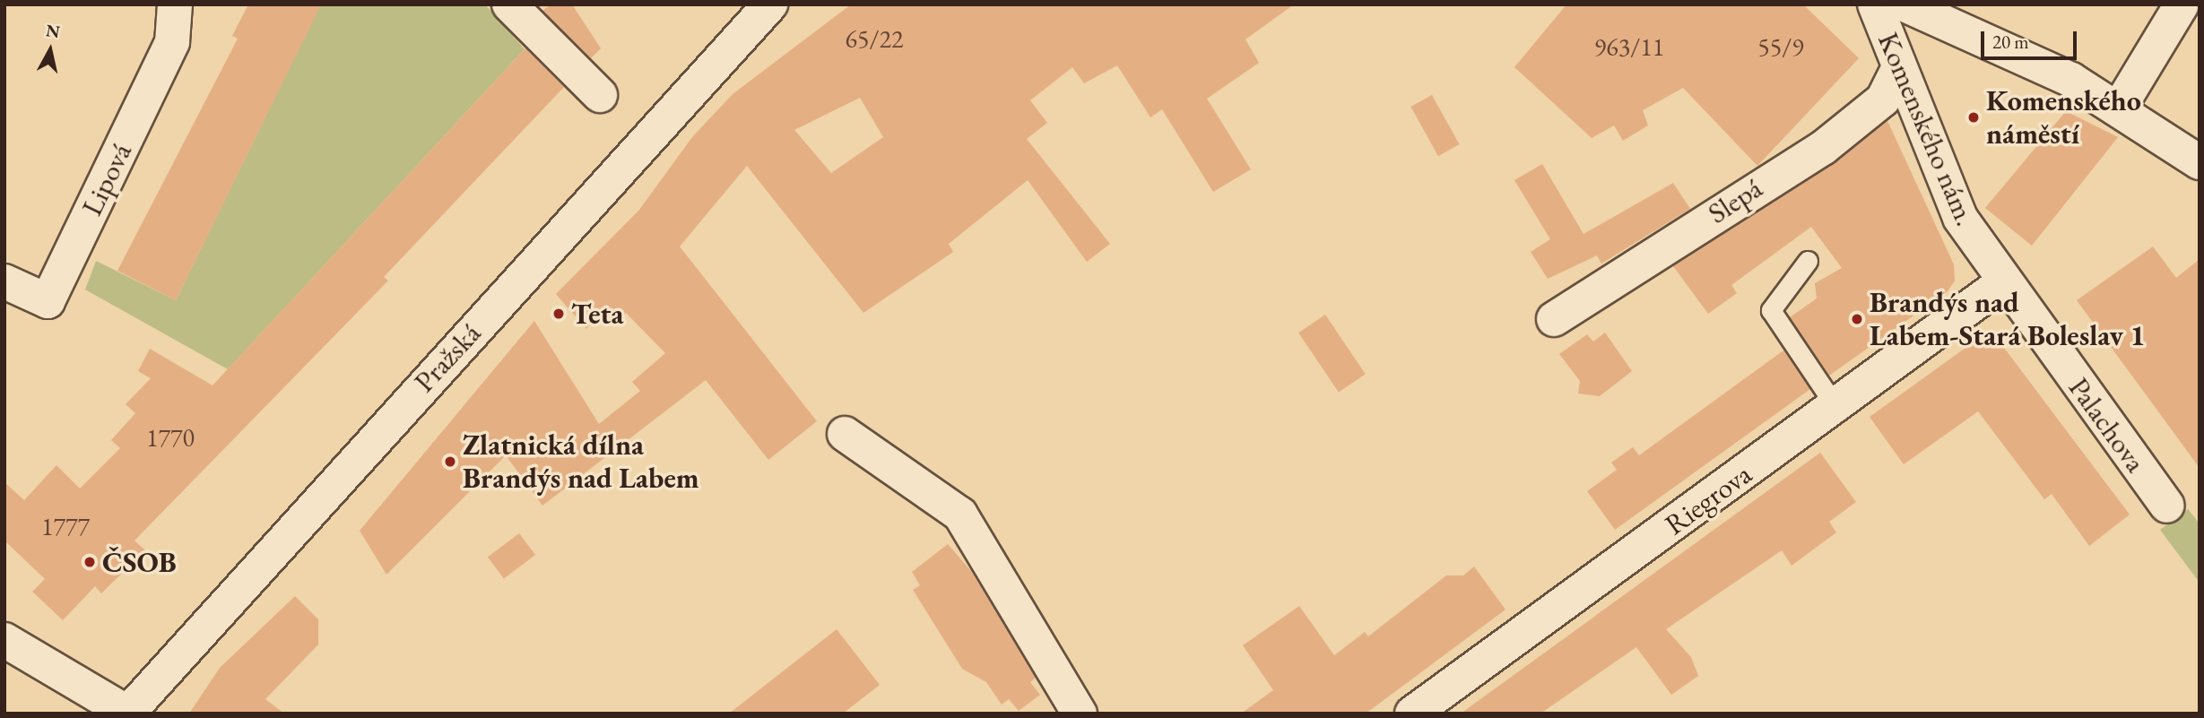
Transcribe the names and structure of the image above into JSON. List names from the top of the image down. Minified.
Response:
{"streets":{"street":["Komenského nám.","Lipová","Slepá","Pražská","Palachova","Riegrova"]},"crossings":[["Komenského nám.","Slepá"],["Komenského nám.","Palachova"],["Komenského nám.","Riegrova"],["Palachova","Riegrova"]],"places":["Komenského náměstí","Teta","Brandýs nad Labem-Stará Boleslav 1","Zlatnická dílna Brandýs nad Labem","ČSOB"],"house_numbers":["65/22","963/11","55/9","1770","1777"],"scale_bar":"20 m","north":"top"}
